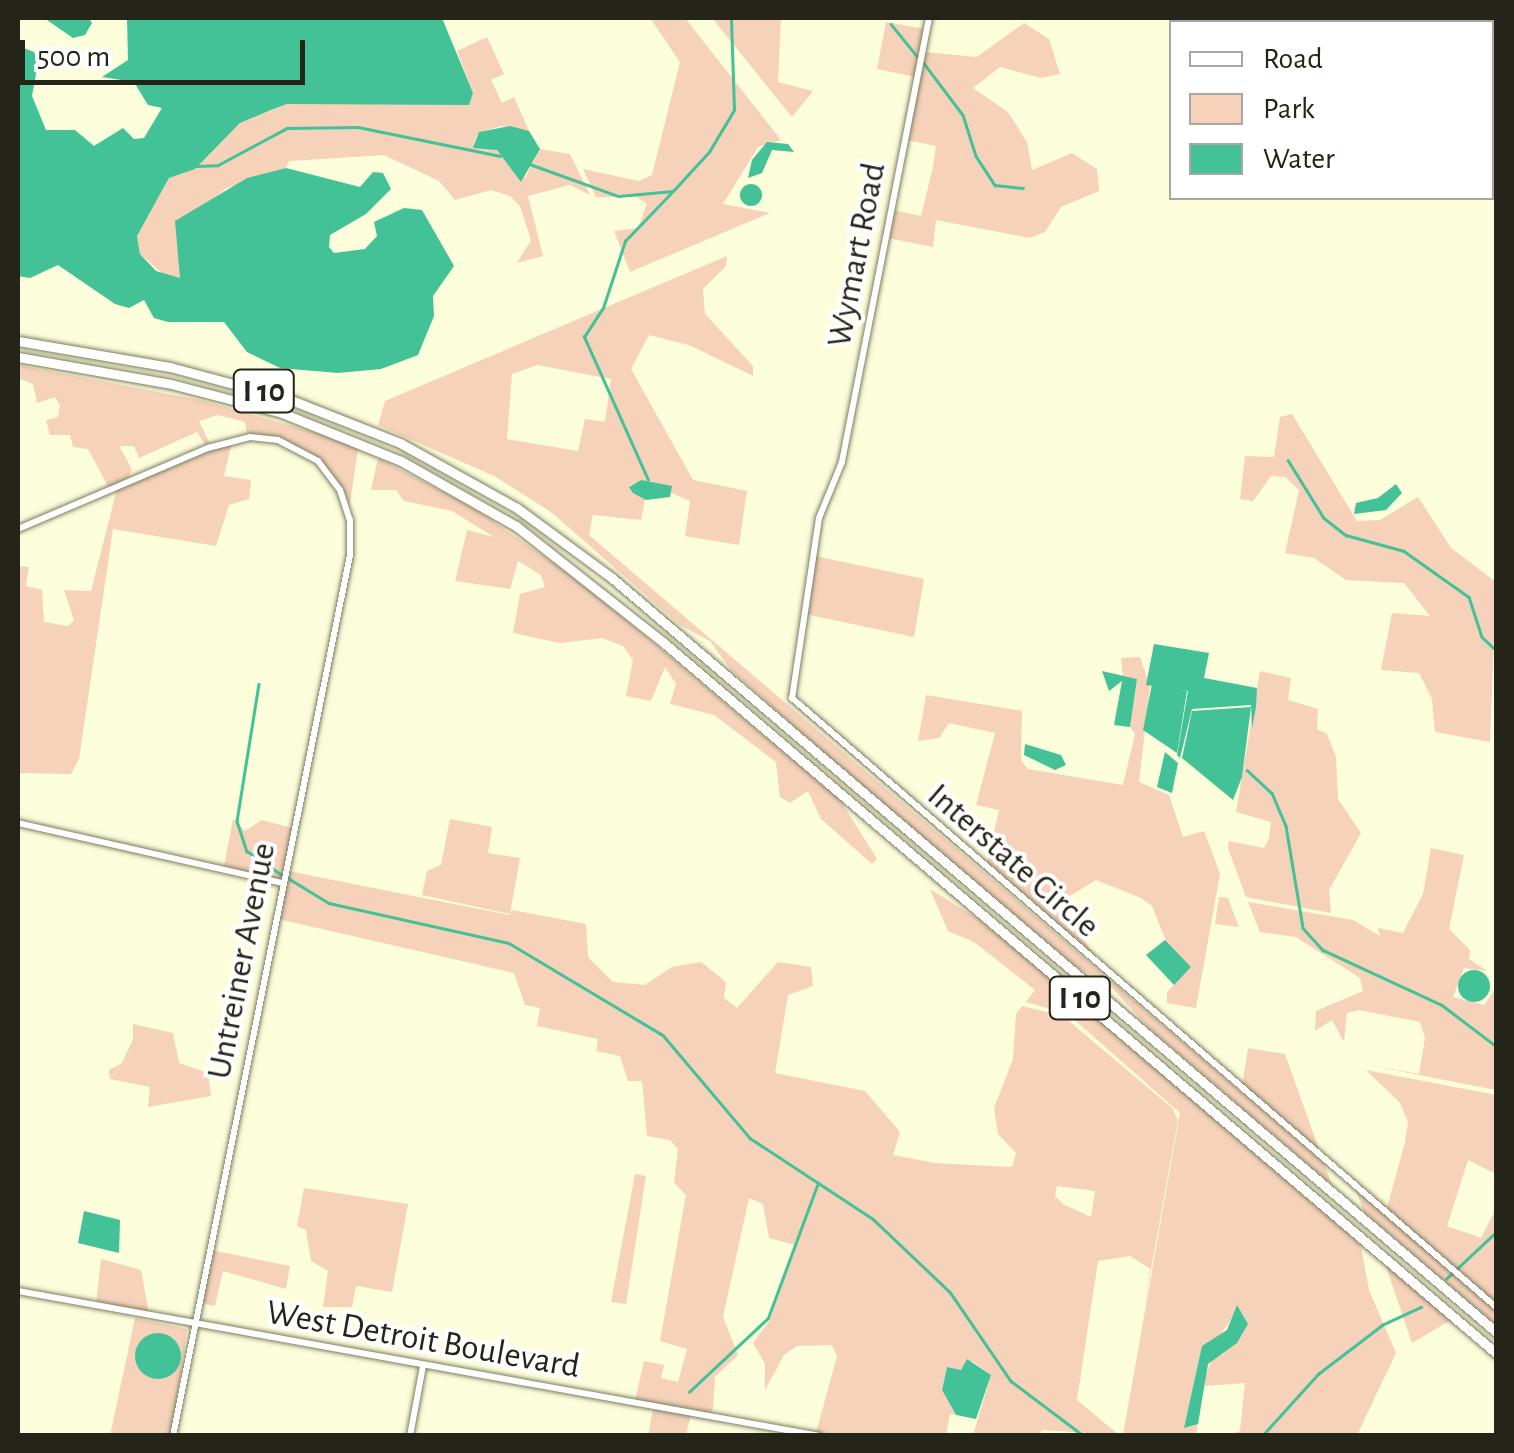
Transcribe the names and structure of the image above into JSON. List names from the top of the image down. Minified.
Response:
{"streets":{"highway":["I 10"],"street":["Wymart Road","Interstate Circle","Untreiner Avenue","West Detroit Boulevard"]},"crossings":[["Wymart Road","Interstate Circle"],["Untreiner Avenue","West Detroit Boulevard"]],"legend":["Road","Park","Water"],"scale_bar":"500 m"}
